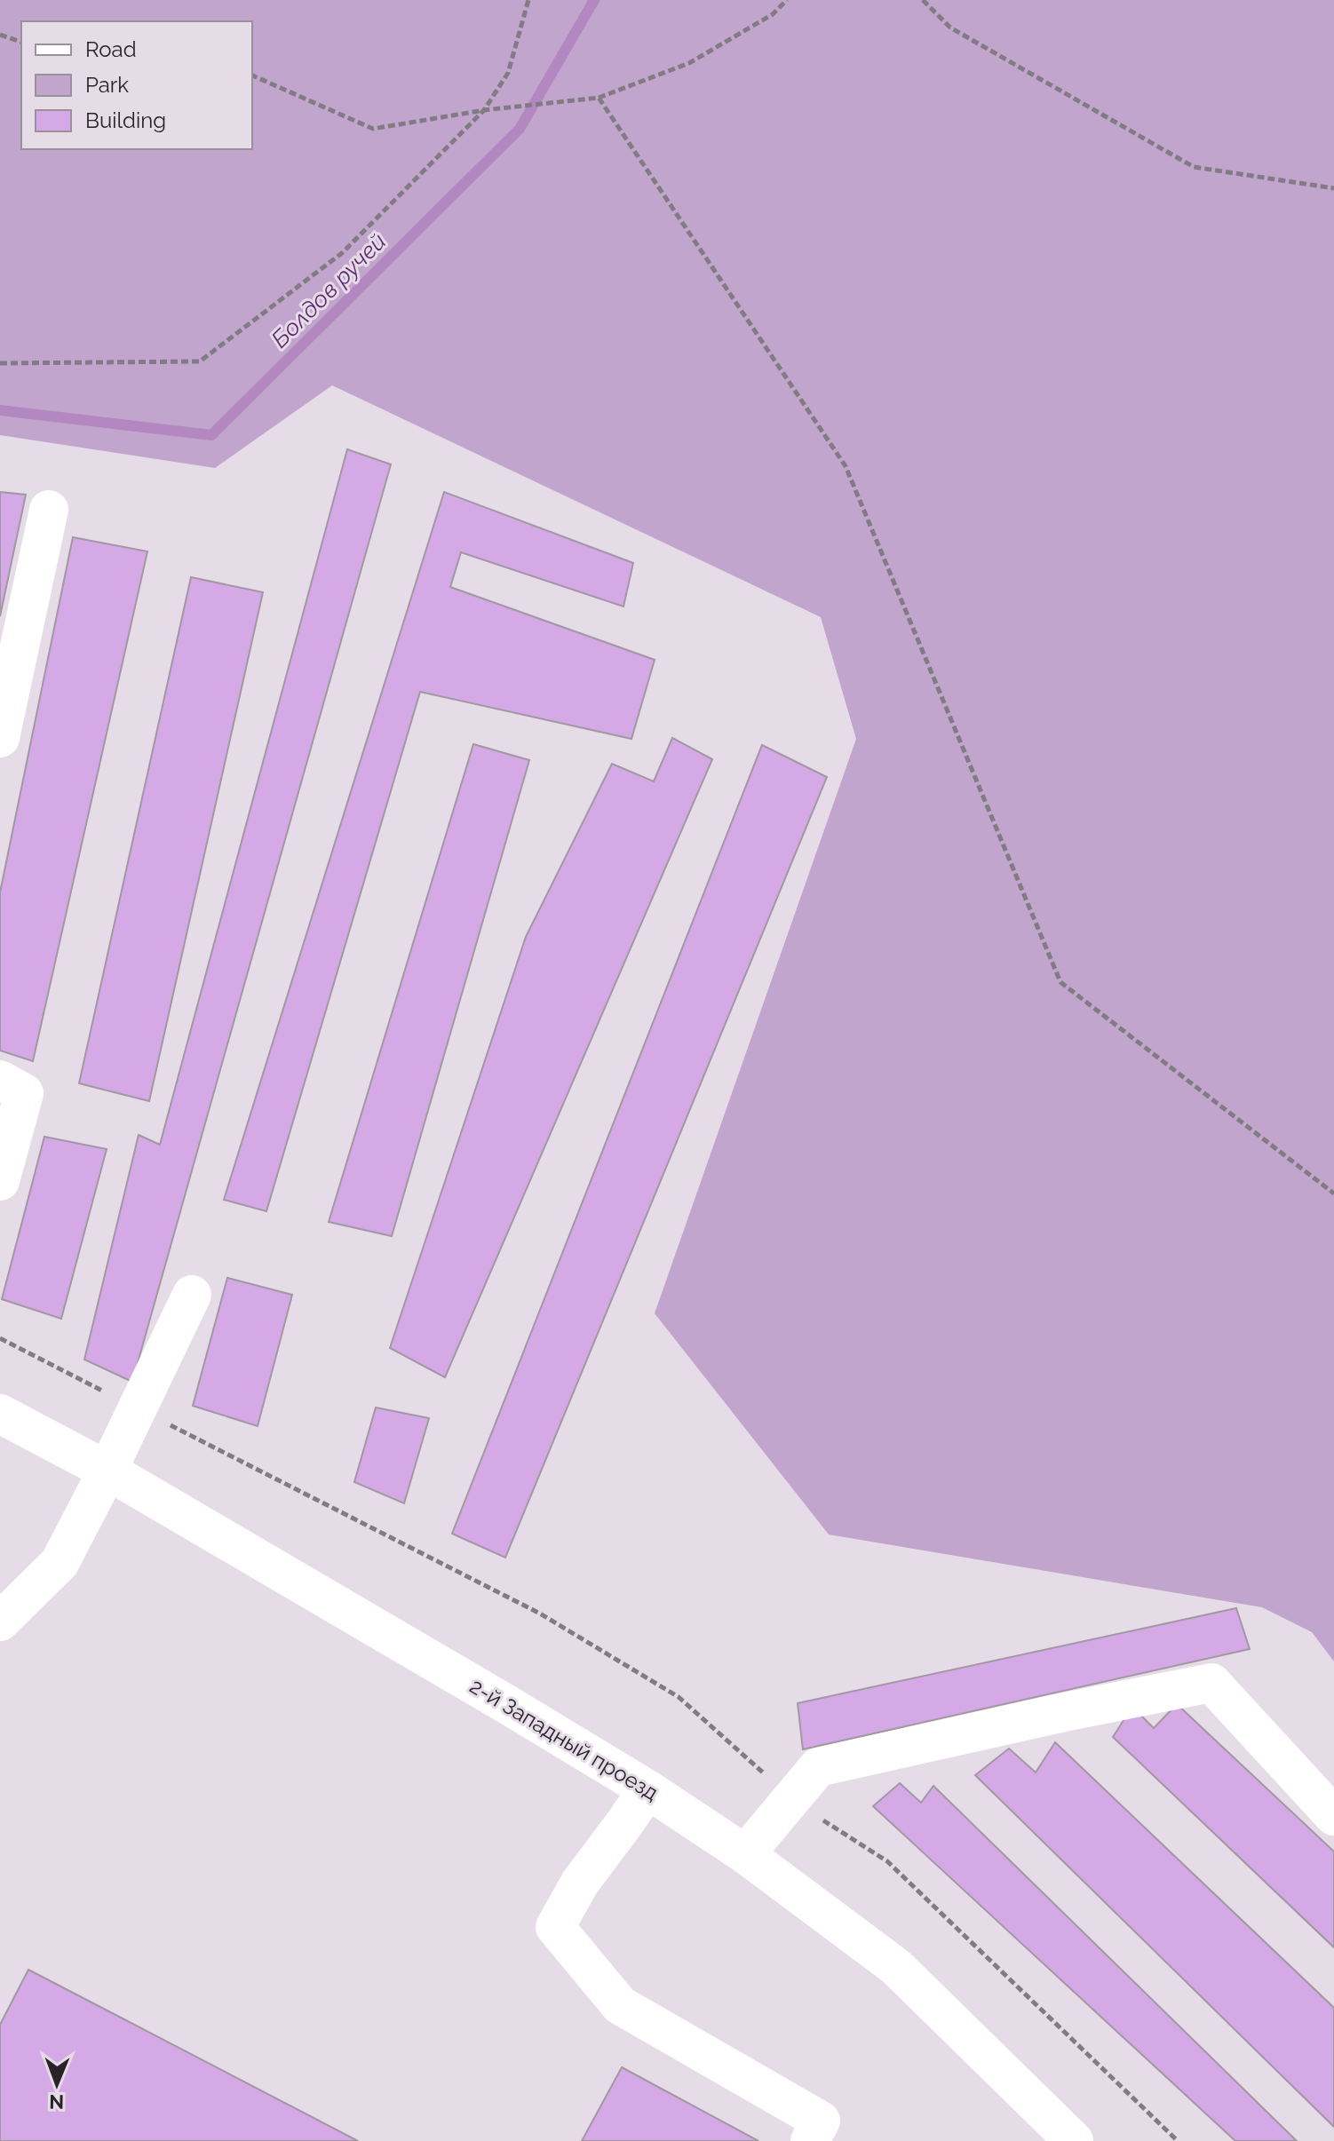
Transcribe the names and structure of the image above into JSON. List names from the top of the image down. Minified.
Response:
{"streets":{"street":["2-й Западный проезд"]},"water":["Болдов ручей"],"legend":["Road","Park","Building"],"north":"bottom"}
